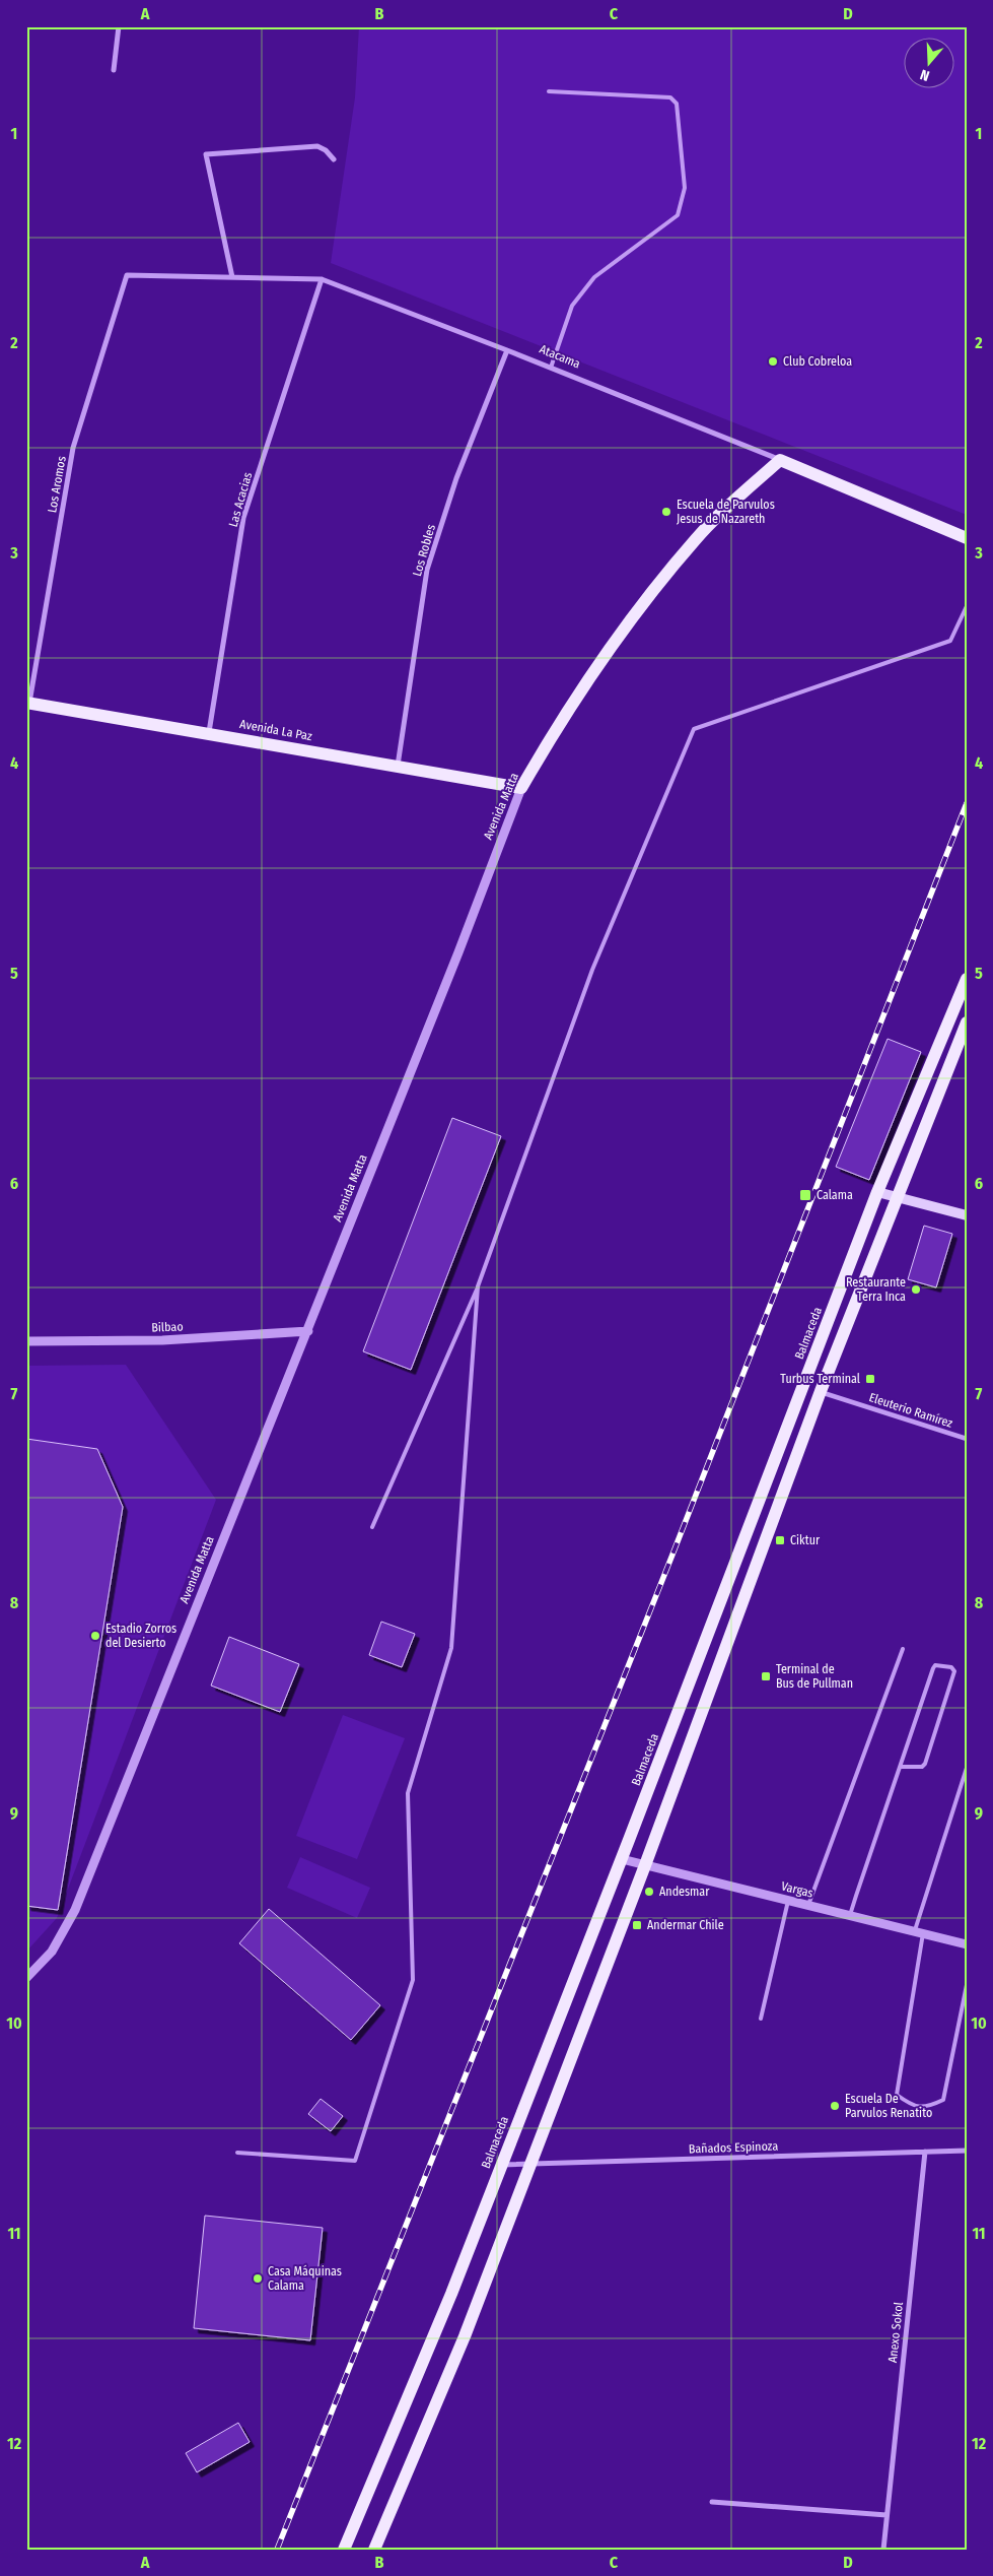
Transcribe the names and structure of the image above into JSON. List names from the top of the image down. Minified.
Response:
{"streets":{"main road":["Atacama","Avenida La Paz","Avenida Matta","Balmaceda"],"street":["Los Aromos","Las Acacias","Los Robles","Bilbao","Eleuterio Ramírez","Vargas","Bañados Espinoza","Anexo Sokol"]},"crossings":[["Atacama","Los Aromos"],["Atacama","Las Acacias"],["Atacama","Los Robles"],["Atacama","Avenida Matta"],["Los Aromos","Avenida La Paz"],["Las Acacias","Avenida La Paz"],["Los Robles","Avenida La Paz"],["Avenida La Paz","Avenida Matta"],["Avenida Matta","Bilbao"],["Balmaceda","Vargas"],["Balmaceda","Bañados Espinoza"],["Bañados Espinoza","Anexo Sokol"]],"places":{"other":["Club Cobreloa","Escuela de Parvulos Jesus de Nazareth","Restaurante Terra Inca","Estadio Zorros del Desierto","Andesmar","Escuela De Parvulos Renatito","Casa Máquinas Calama"],"transit":["Calama","Turbus Terminal","Ciktur","Terminal de Bus de Pullman","Andermar Chile"]},"north":"bottom","grid":{"columns":["A","B","C","D"],"rows":["1","2","3","4","5","6","7","8","9","10","11","12"]}}
